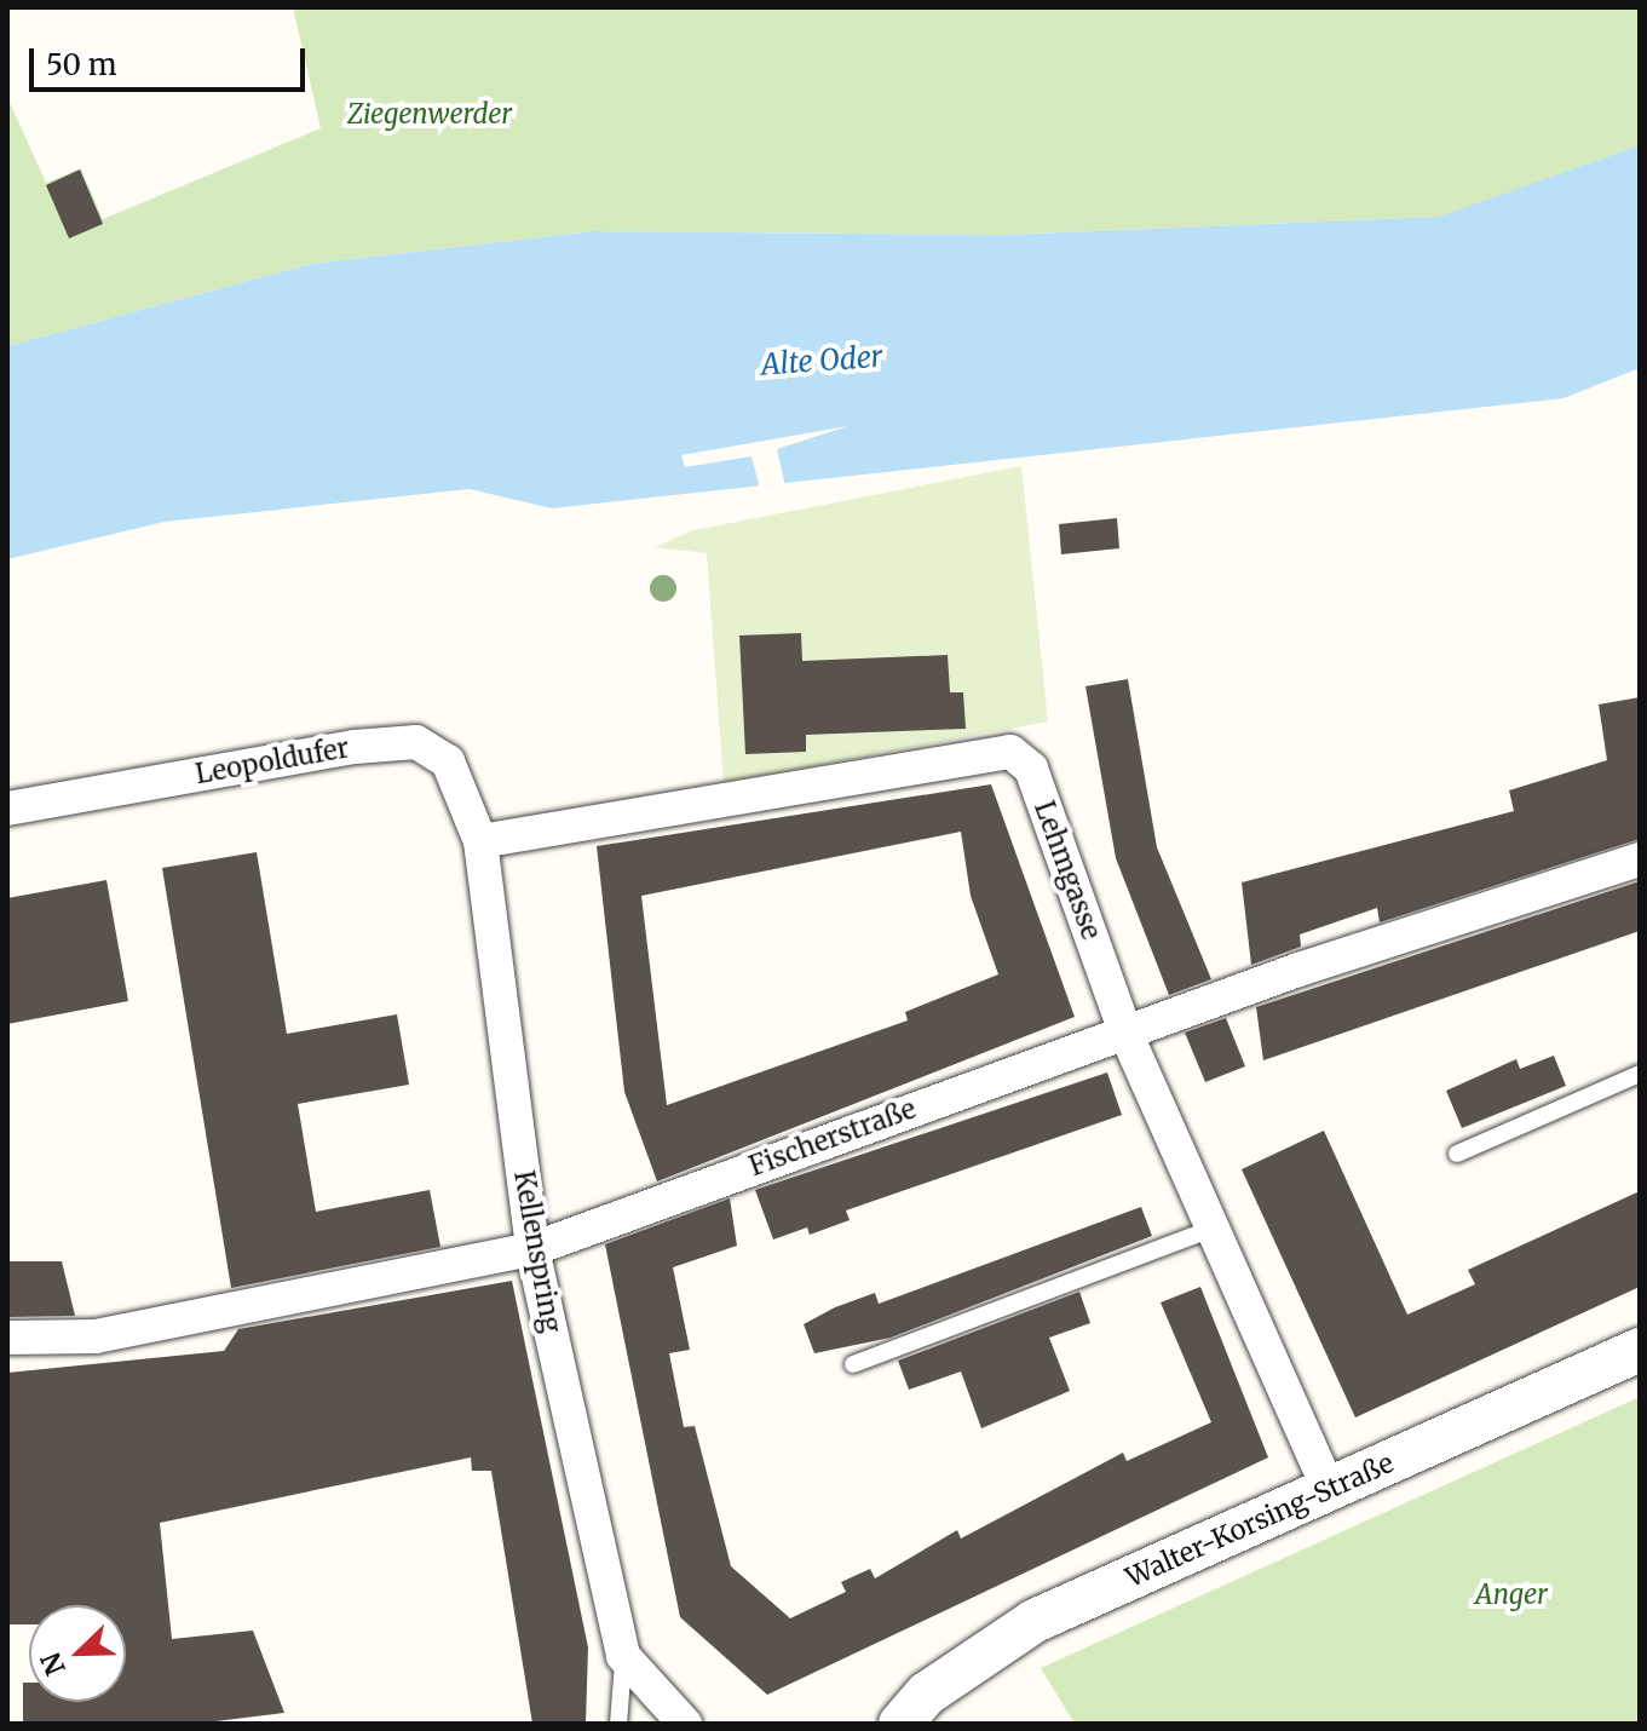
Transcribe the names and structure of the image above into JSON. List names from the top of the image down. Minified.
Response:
{"streets":{"street":["Leopoldufer","Lehmgasse","Fischerstraße","Kellenspring","Walter-Korsing-Straße"]},"crossings":[["Leopoldufer","Lehmgasse"],["Leopoldufer","Kellenspring"],["Lehmgasse","Fischerstraße"],["Lehmgasse","Kellenspring"],["Lehmgasse","Walter-Korsing-Straße"],["Fischerstraße","Kellenspring"]],"water":["Alte Oder"],"parks":["Ziegenwerder","Anger"],"scale_bar":"50 m","north":"bottom left"}
